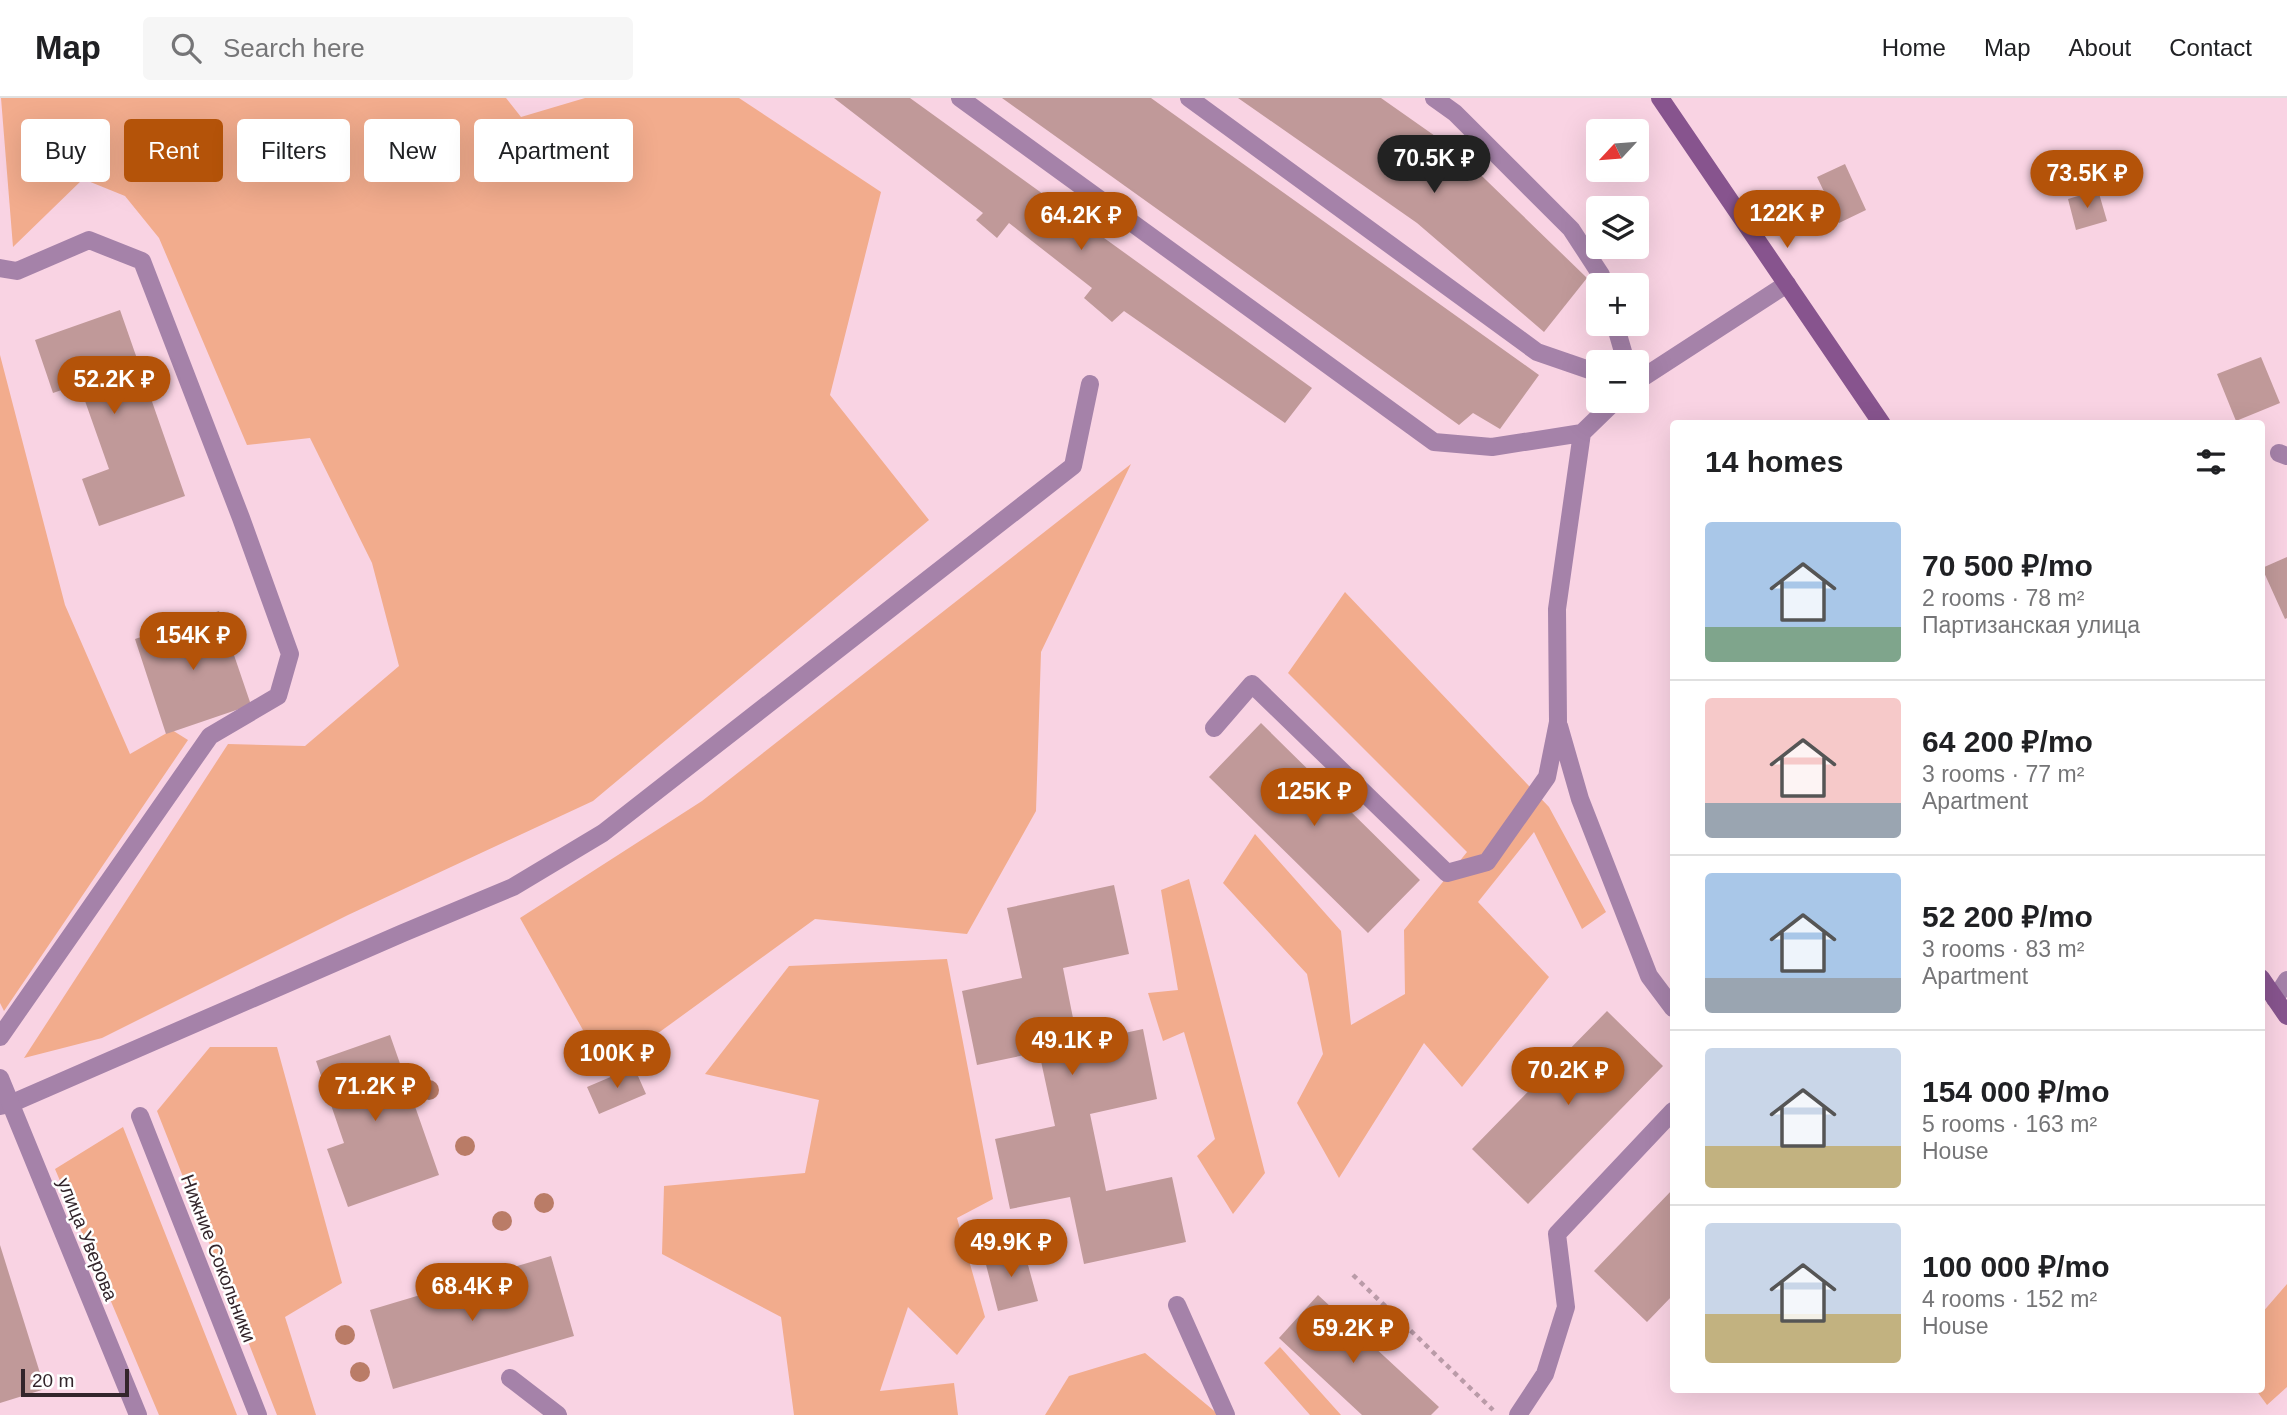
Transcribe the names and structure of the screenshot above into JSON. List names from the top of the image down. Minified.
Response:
{"streets":{"street":["улица Уверова","Нижние Сокольники"]},"scale_bar":"20 m","north":"bottom left","page":{"header":"Map","search":"Search here","nav":["Home","Map","About","Contact"],"map_buttons":["+","−"],"chip":["Buy","Rent","Filters","New","Apartment"],"price":["70.5K ₽","73.5K ₽","122K ₽","64.2K ₽","52.2K ₽","154K ₽","125K ₽","49.1K ₽","100K ₽","70.2K ₽","71.2K ₽","49.9K ₽","68.4K ₽","59.2K ₽"],"heading":"14 homes","list":[{"name":"70 500 ₽/mo","note":"2 rooms · 78 m² · Партизанская улица"},{"name":"64 200 ₽/mo","note":"3 rooms · 77 m² · Apartment"},{"name":"52 200 ₽/mo","note":"3 rooms · 83 m² · Apartment"},{"name":"154 000 ₽/mo","note":"5 rooms · 163 m² · House"},{"name":"100 000 ₽/mo","note":"4 rooms · 152 m² · House"}],"scale":"20 m"}}
